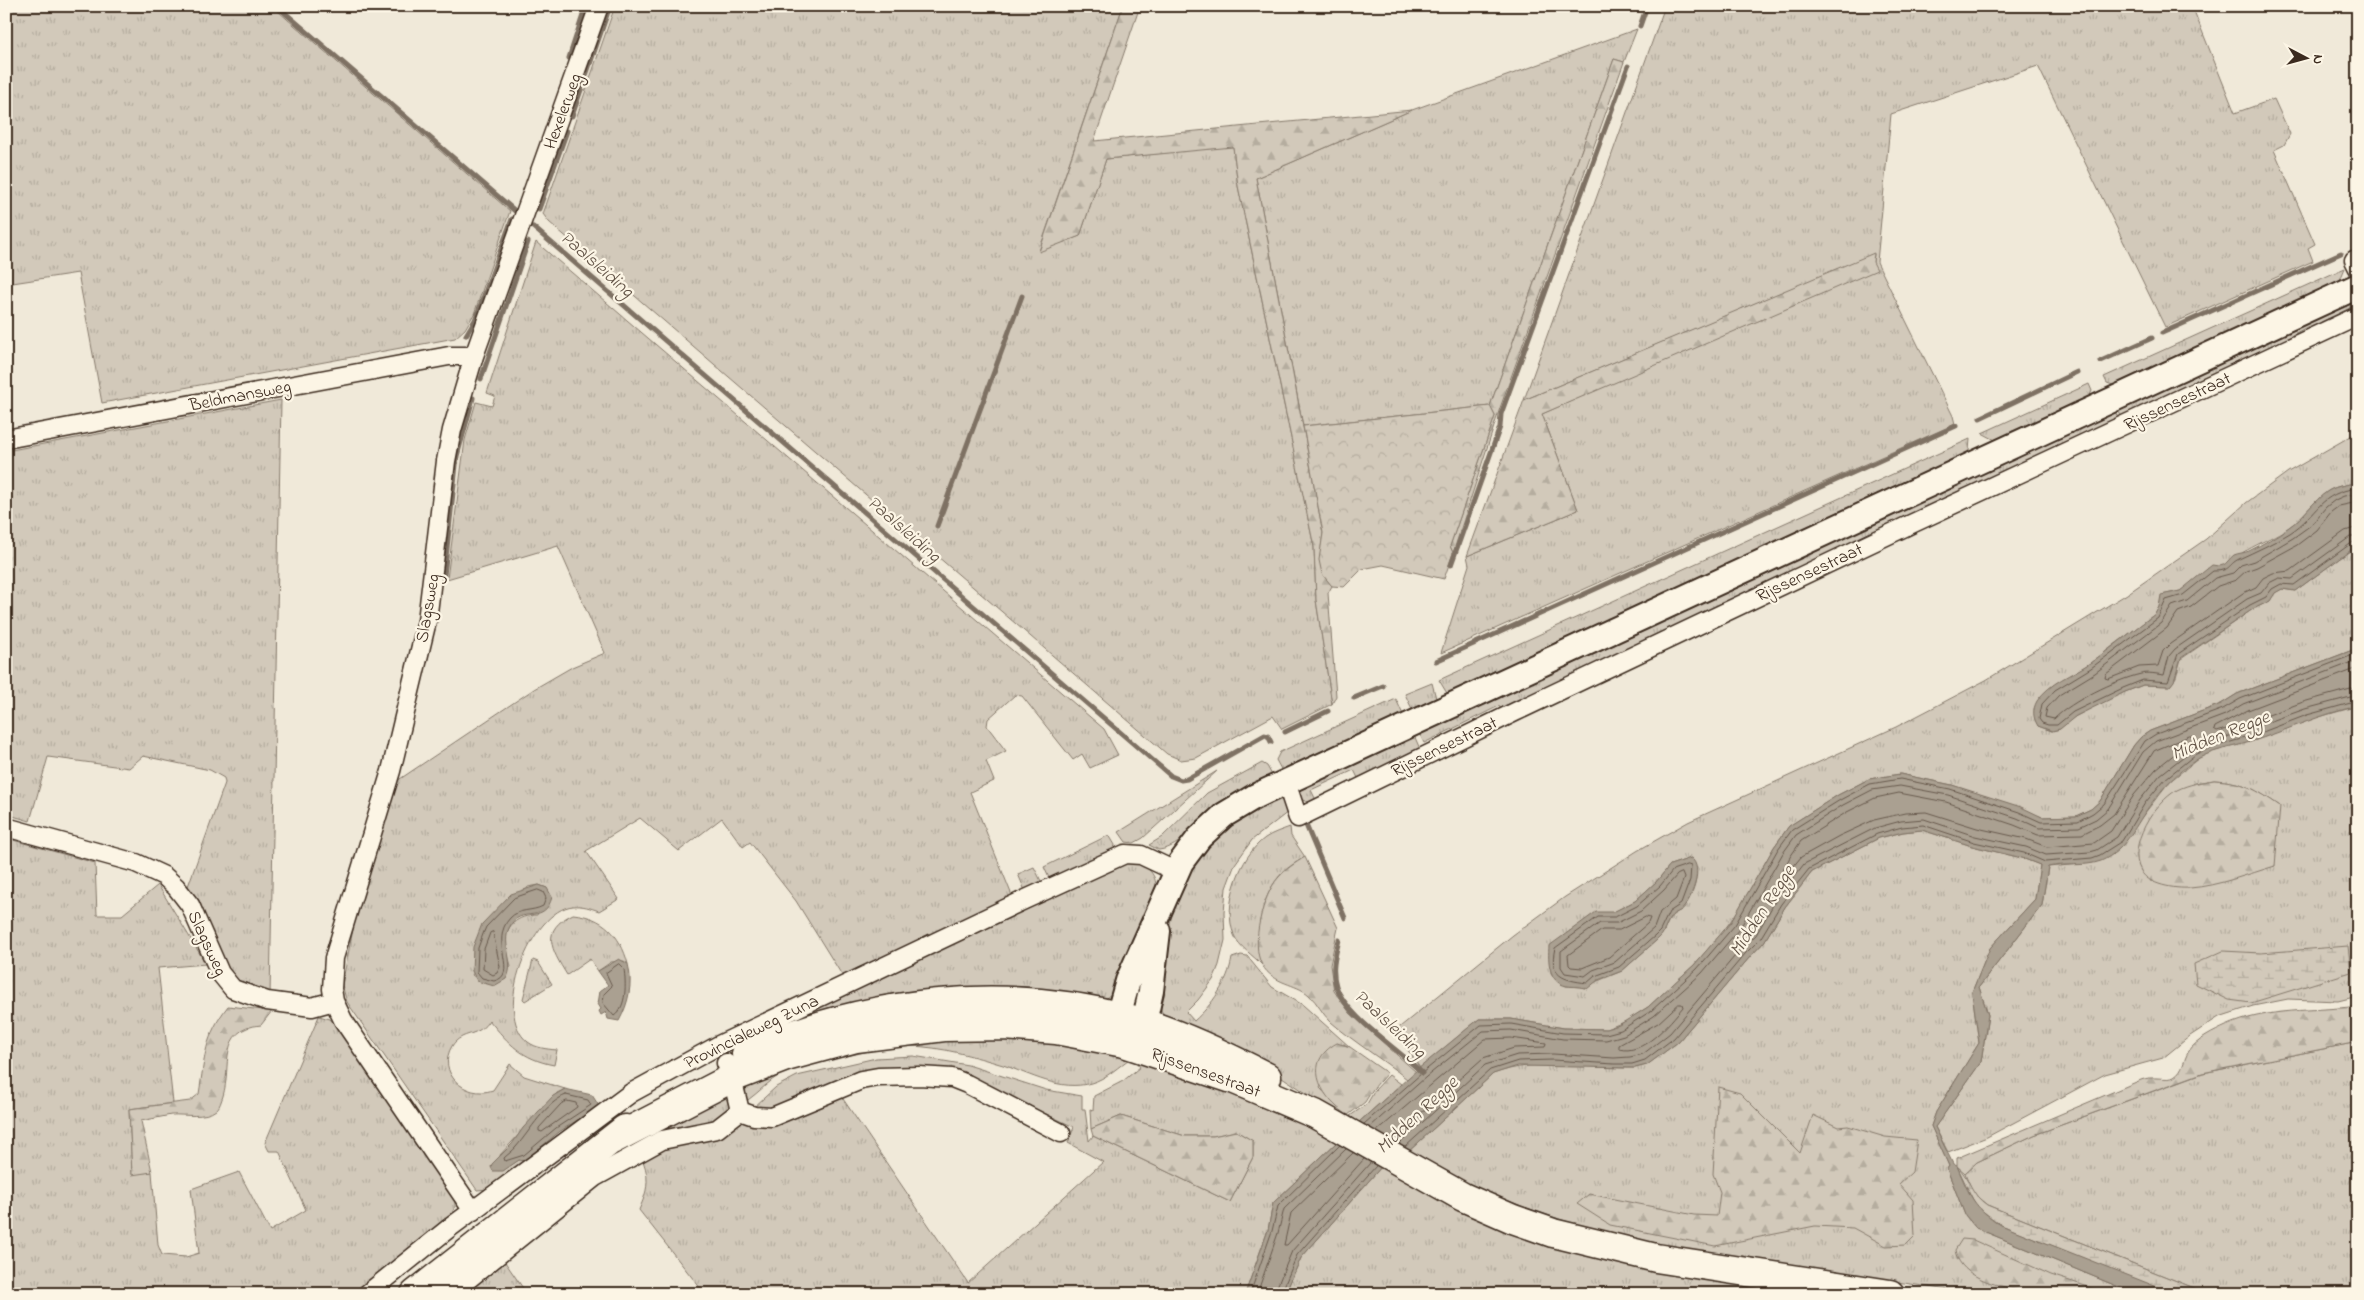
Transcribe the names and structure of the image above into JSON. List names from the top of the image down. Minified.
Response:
{"streets":{"main road":["Rijssensestraat","Provincialeweg Zuna"],"street":["Hexelerweg","Beldmansweg","Slagsweg"]},"crossings":[["Hexelerweg","Slagsweg"],["Beldmansweg","Slagsweg"],["Rijssensestraat","Provincialeweg Zuna"],["Slagsweg","Provincialeweg Zuna"]],"water":["Paalsleiding","Midden Regge"],"north":"right"}
